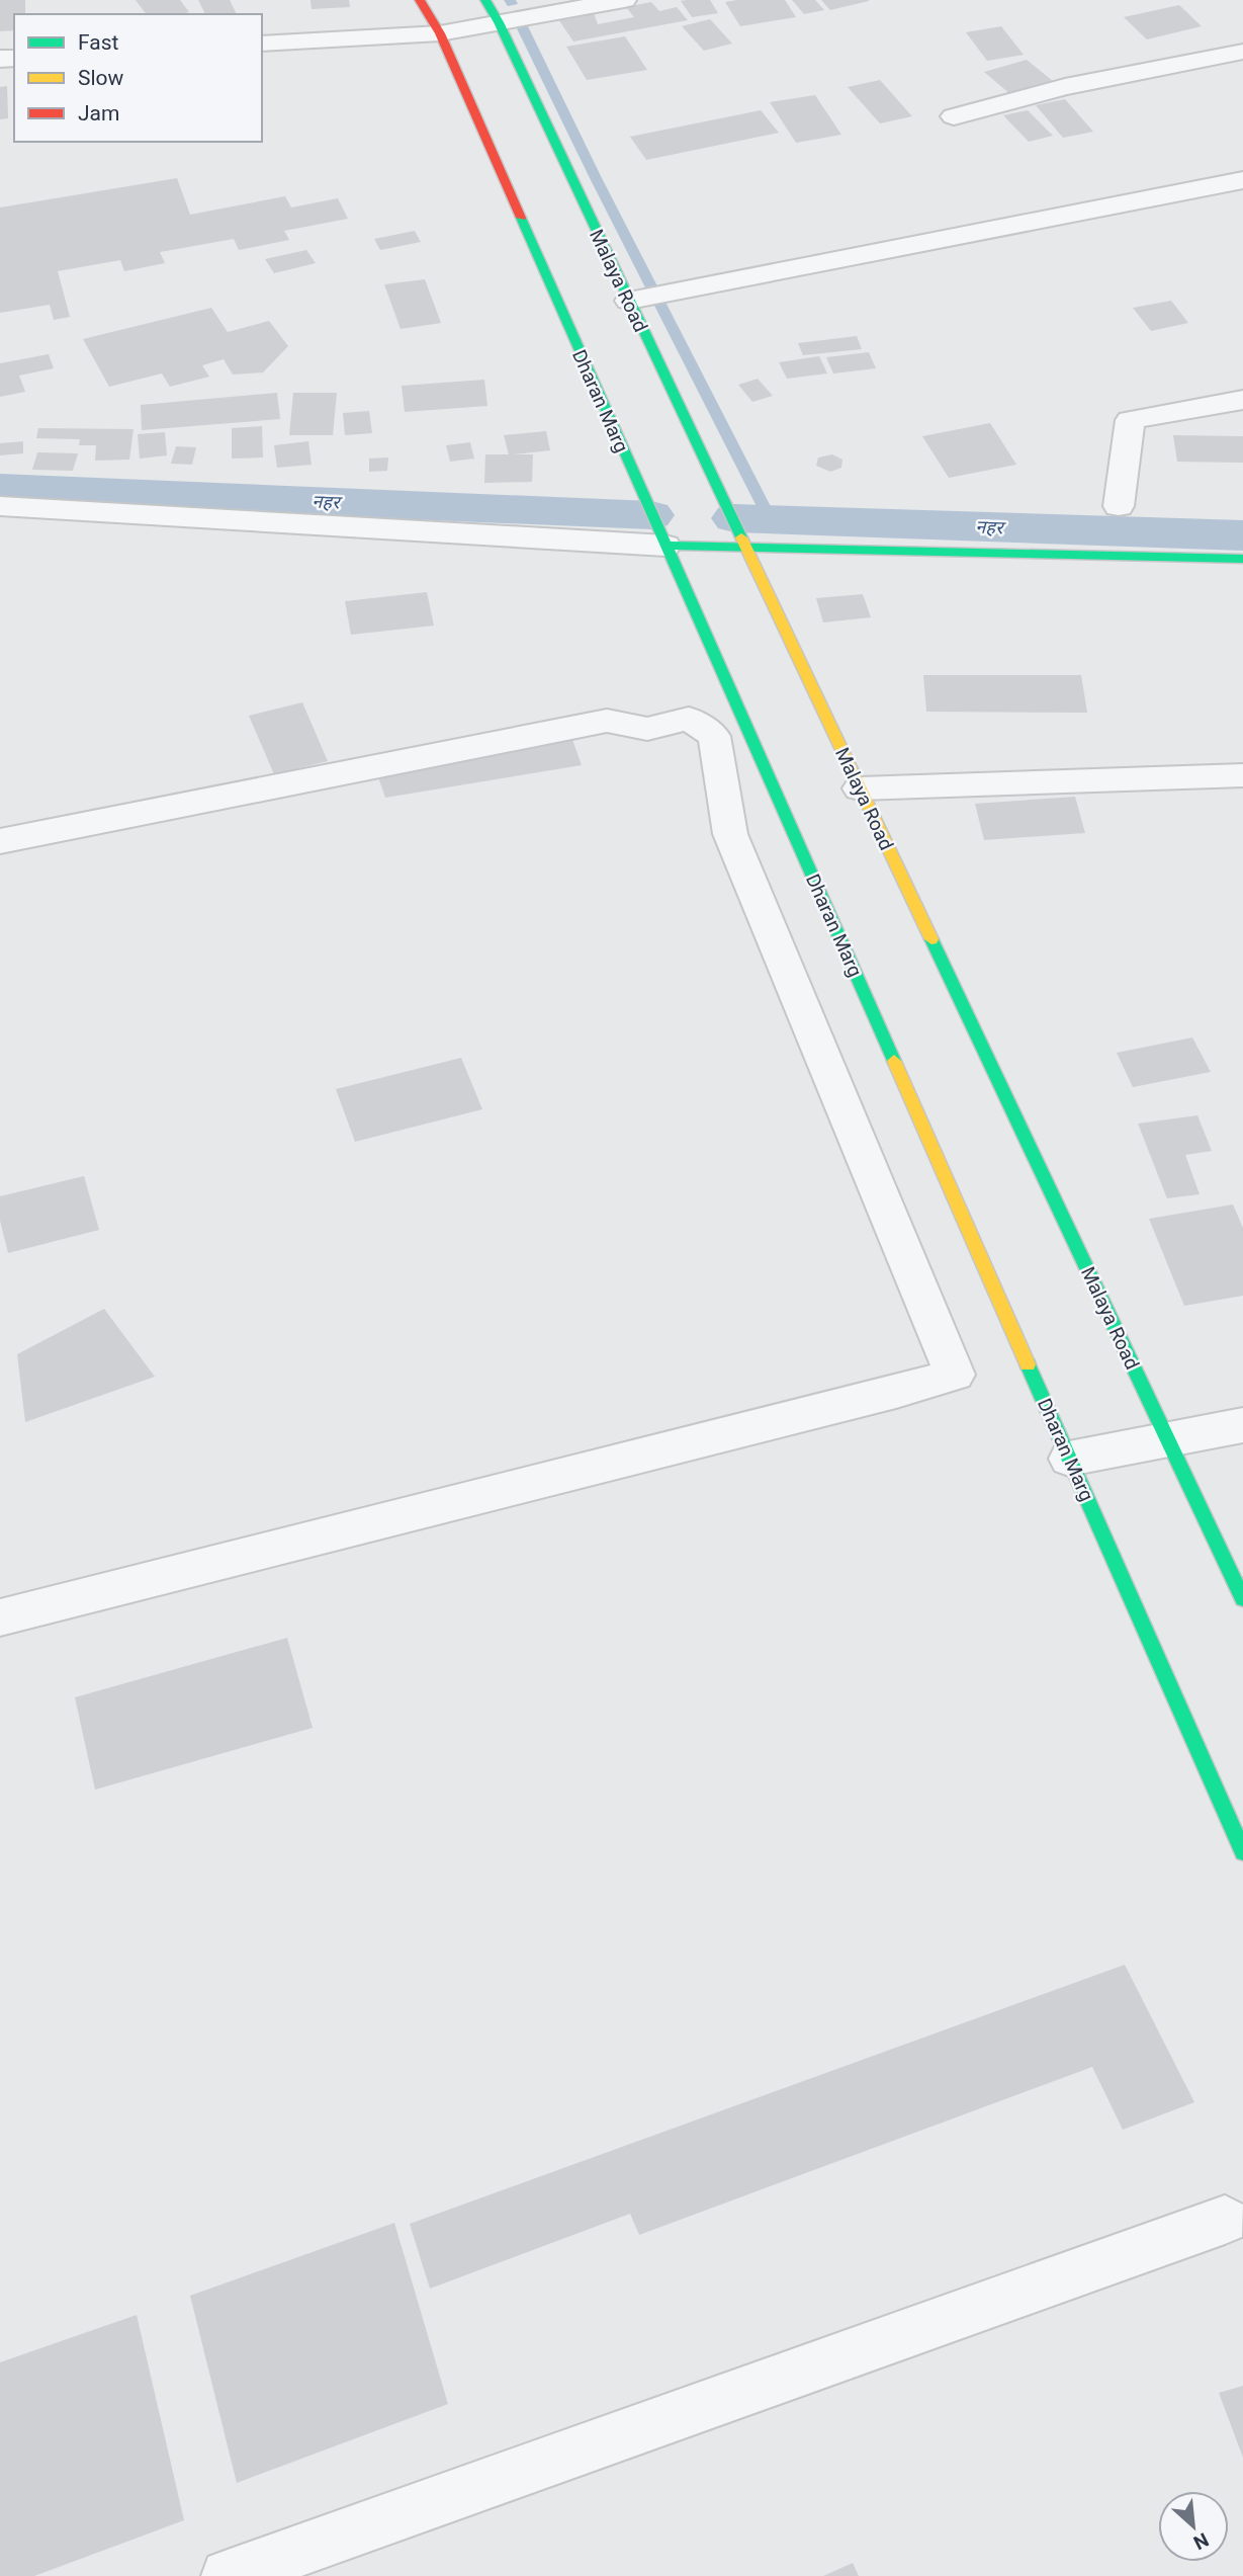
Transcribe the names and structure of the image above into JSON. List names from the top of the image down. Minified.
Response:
{"streets":{"main road":["Malaya Road","Dharan Marg"]},"water":["नहर"],"legend":["Fast","Slow","Jam"],"north":"bottom right"}
